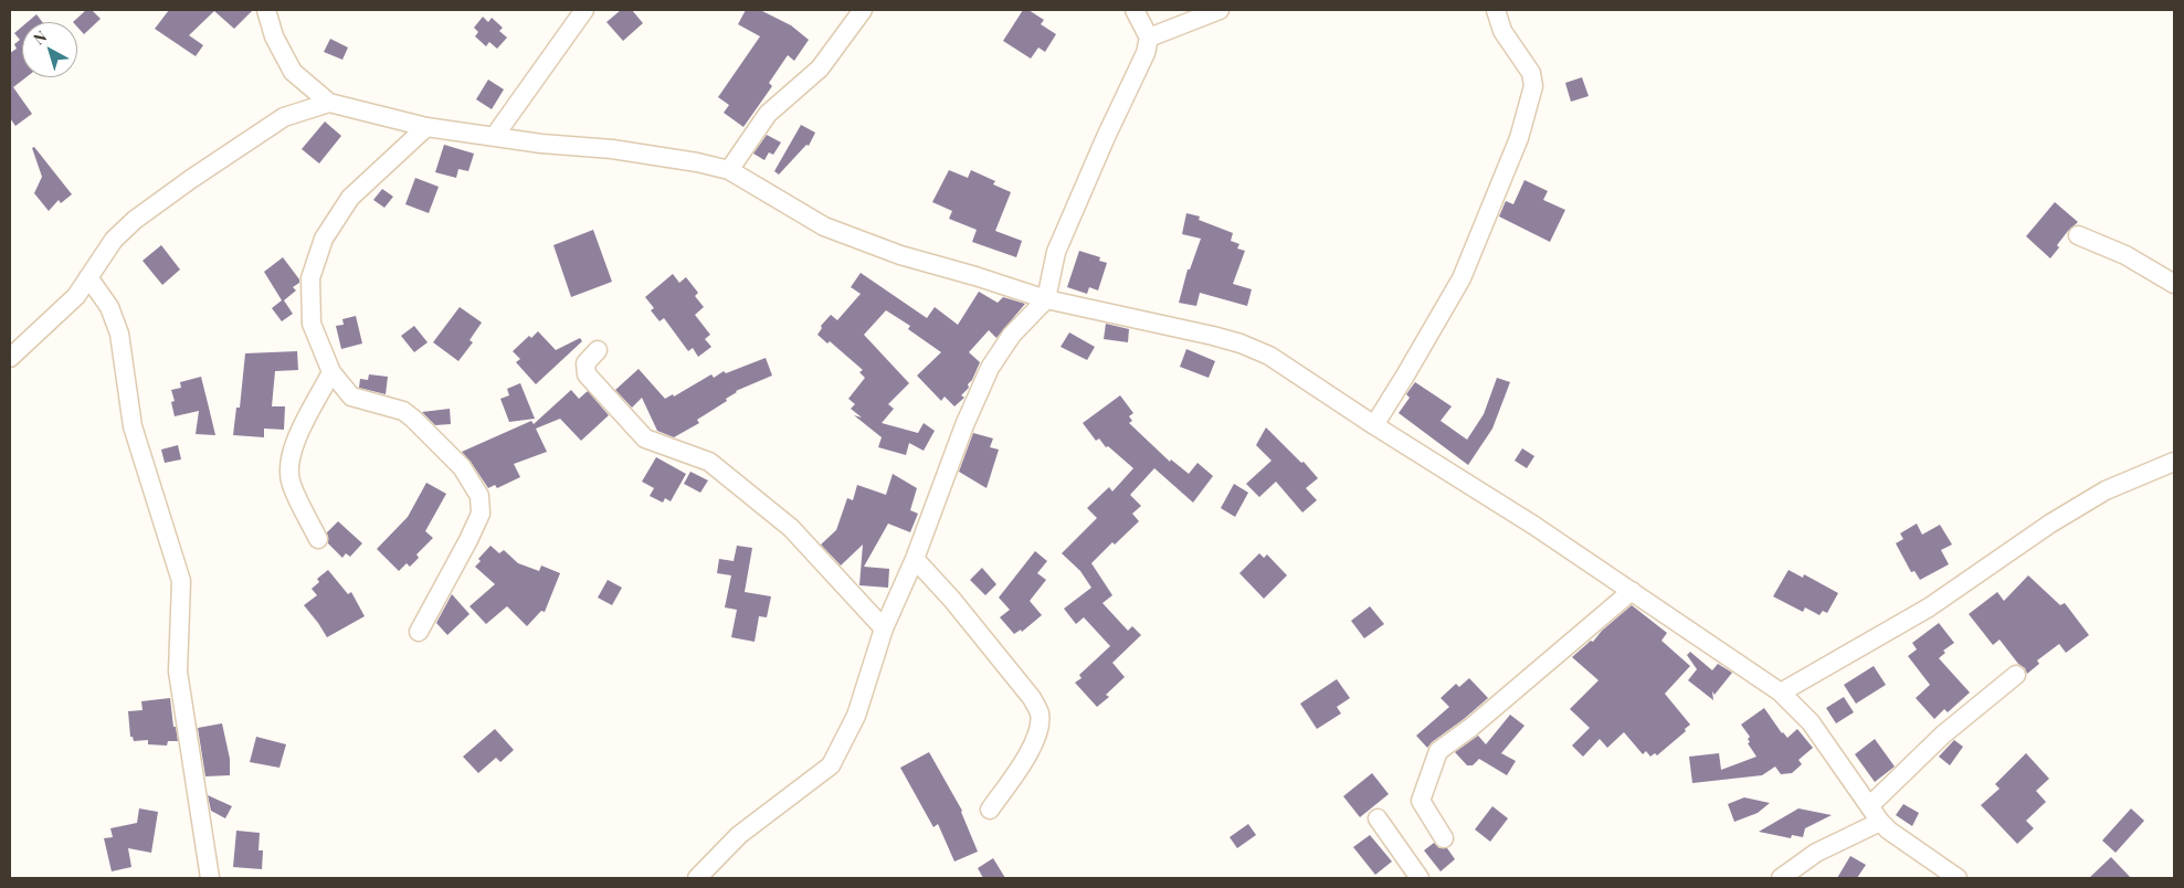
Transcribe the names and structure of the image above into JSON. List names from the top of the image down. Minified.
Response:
{"north":"top left"}
